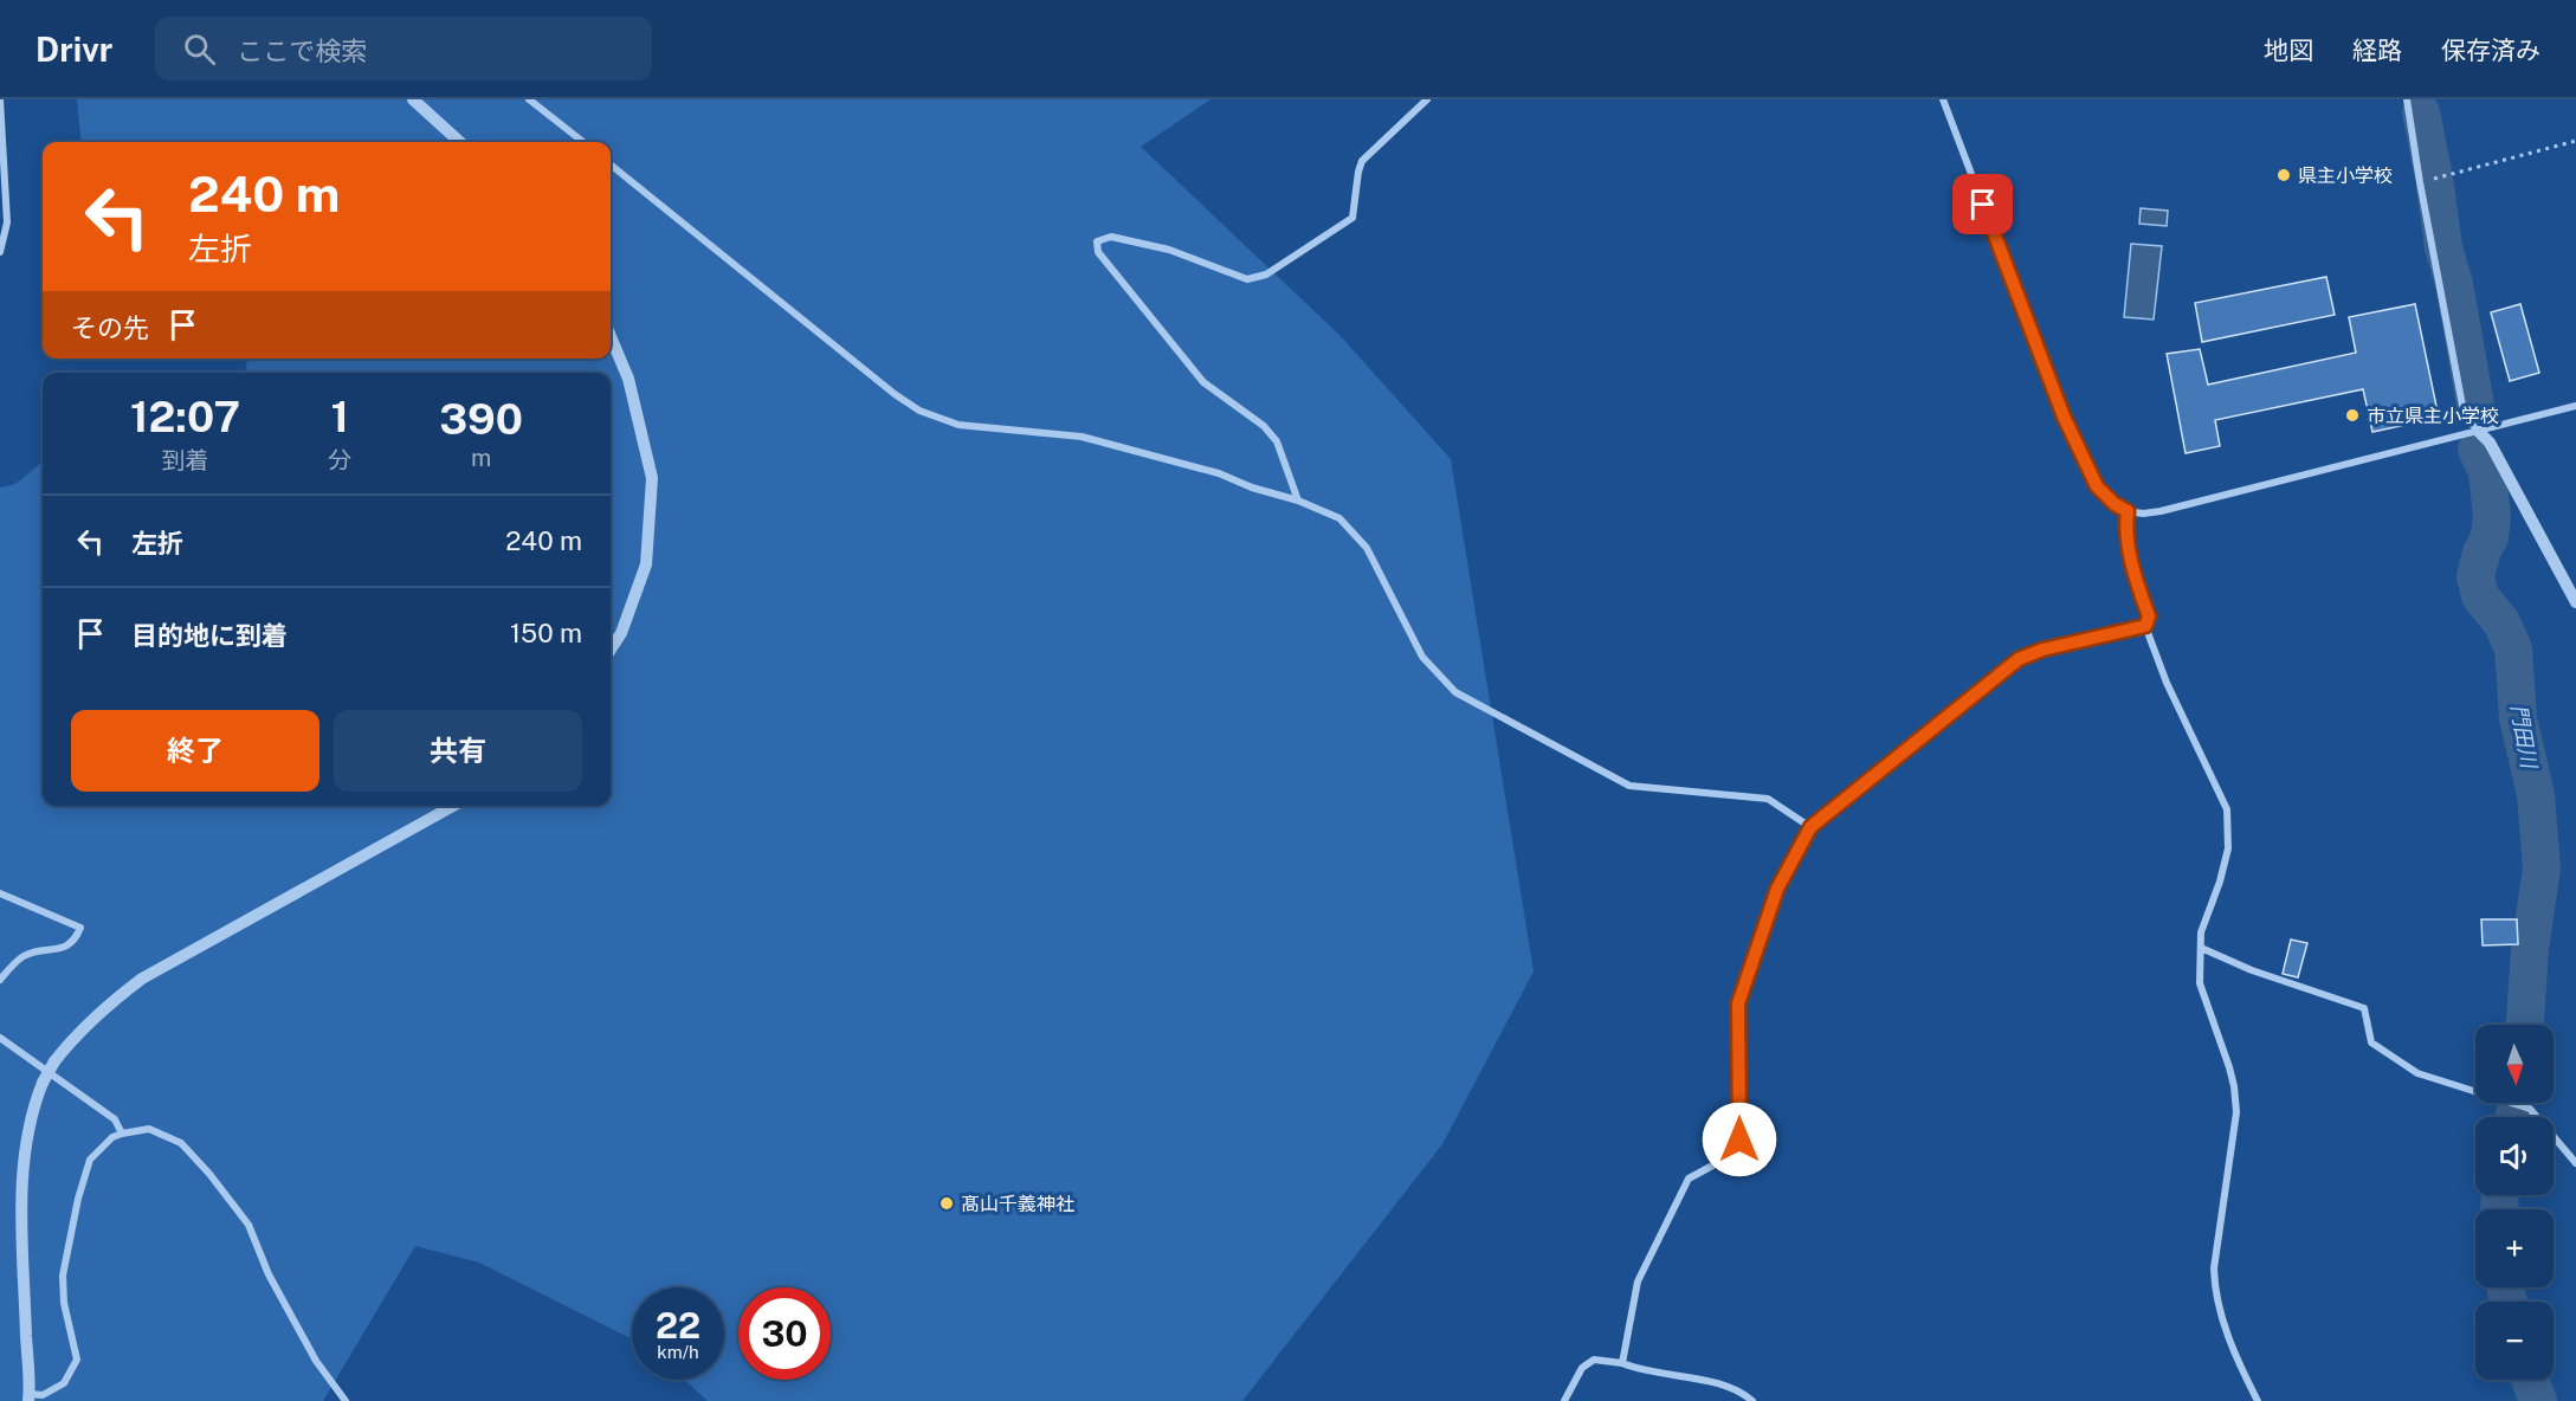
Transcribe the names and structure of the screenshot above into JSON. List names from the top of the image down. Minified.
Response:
{"water":["門田川"],"places":["県主小学校","市立県主小学校","髙山千義神社"],"north":"bottom","page":{"header":"Drivr","search":"ここで検索","nav":["地図","経路","保存済み"],"turn":["240 m","左折"],"then":"その先","eta":["12:07","到着","1","分","390","m"],"list":[{"name":"左折","value":"240 m"},{"name":"目的地に到着","value":"150 m"}],"buttons":["終了","共有"],"map_buttons":["+","−"],"speed":"22 km/h","limit":"30"}}
